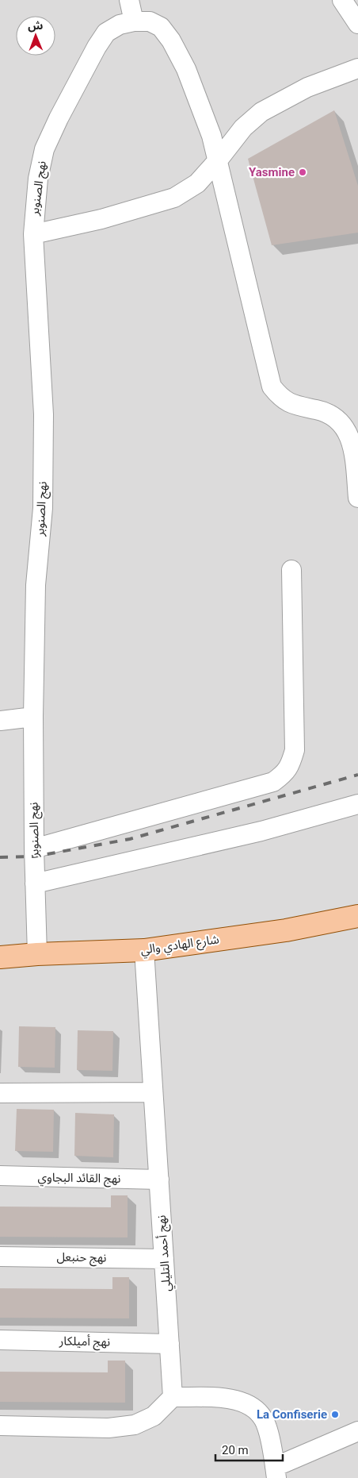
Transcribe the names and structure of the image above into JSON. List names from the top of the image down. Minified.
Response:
{"streets":{"main road":["شارع الهادي والي"],"street":["نهج الصنوبر","نهج القائد البجاوي","نهج أحمد التليلي","نهج حنبعل","نهج أميلكار"]},"crossings":[["نهج الصنوبر","شارع الهادي والي"],["شارع الهادي والي","نهج أحمد التليلي"],["نهج القائد البجاوي","نهج أحمد التليلي"],["نهج أحمد التليلي","نهج حنبعل"],["نهج أحمد التليلي","نهج أميلكار"]],"places":["Yasmine","La Confiserie"],"scale_bar":"20 m","north":"top"}
